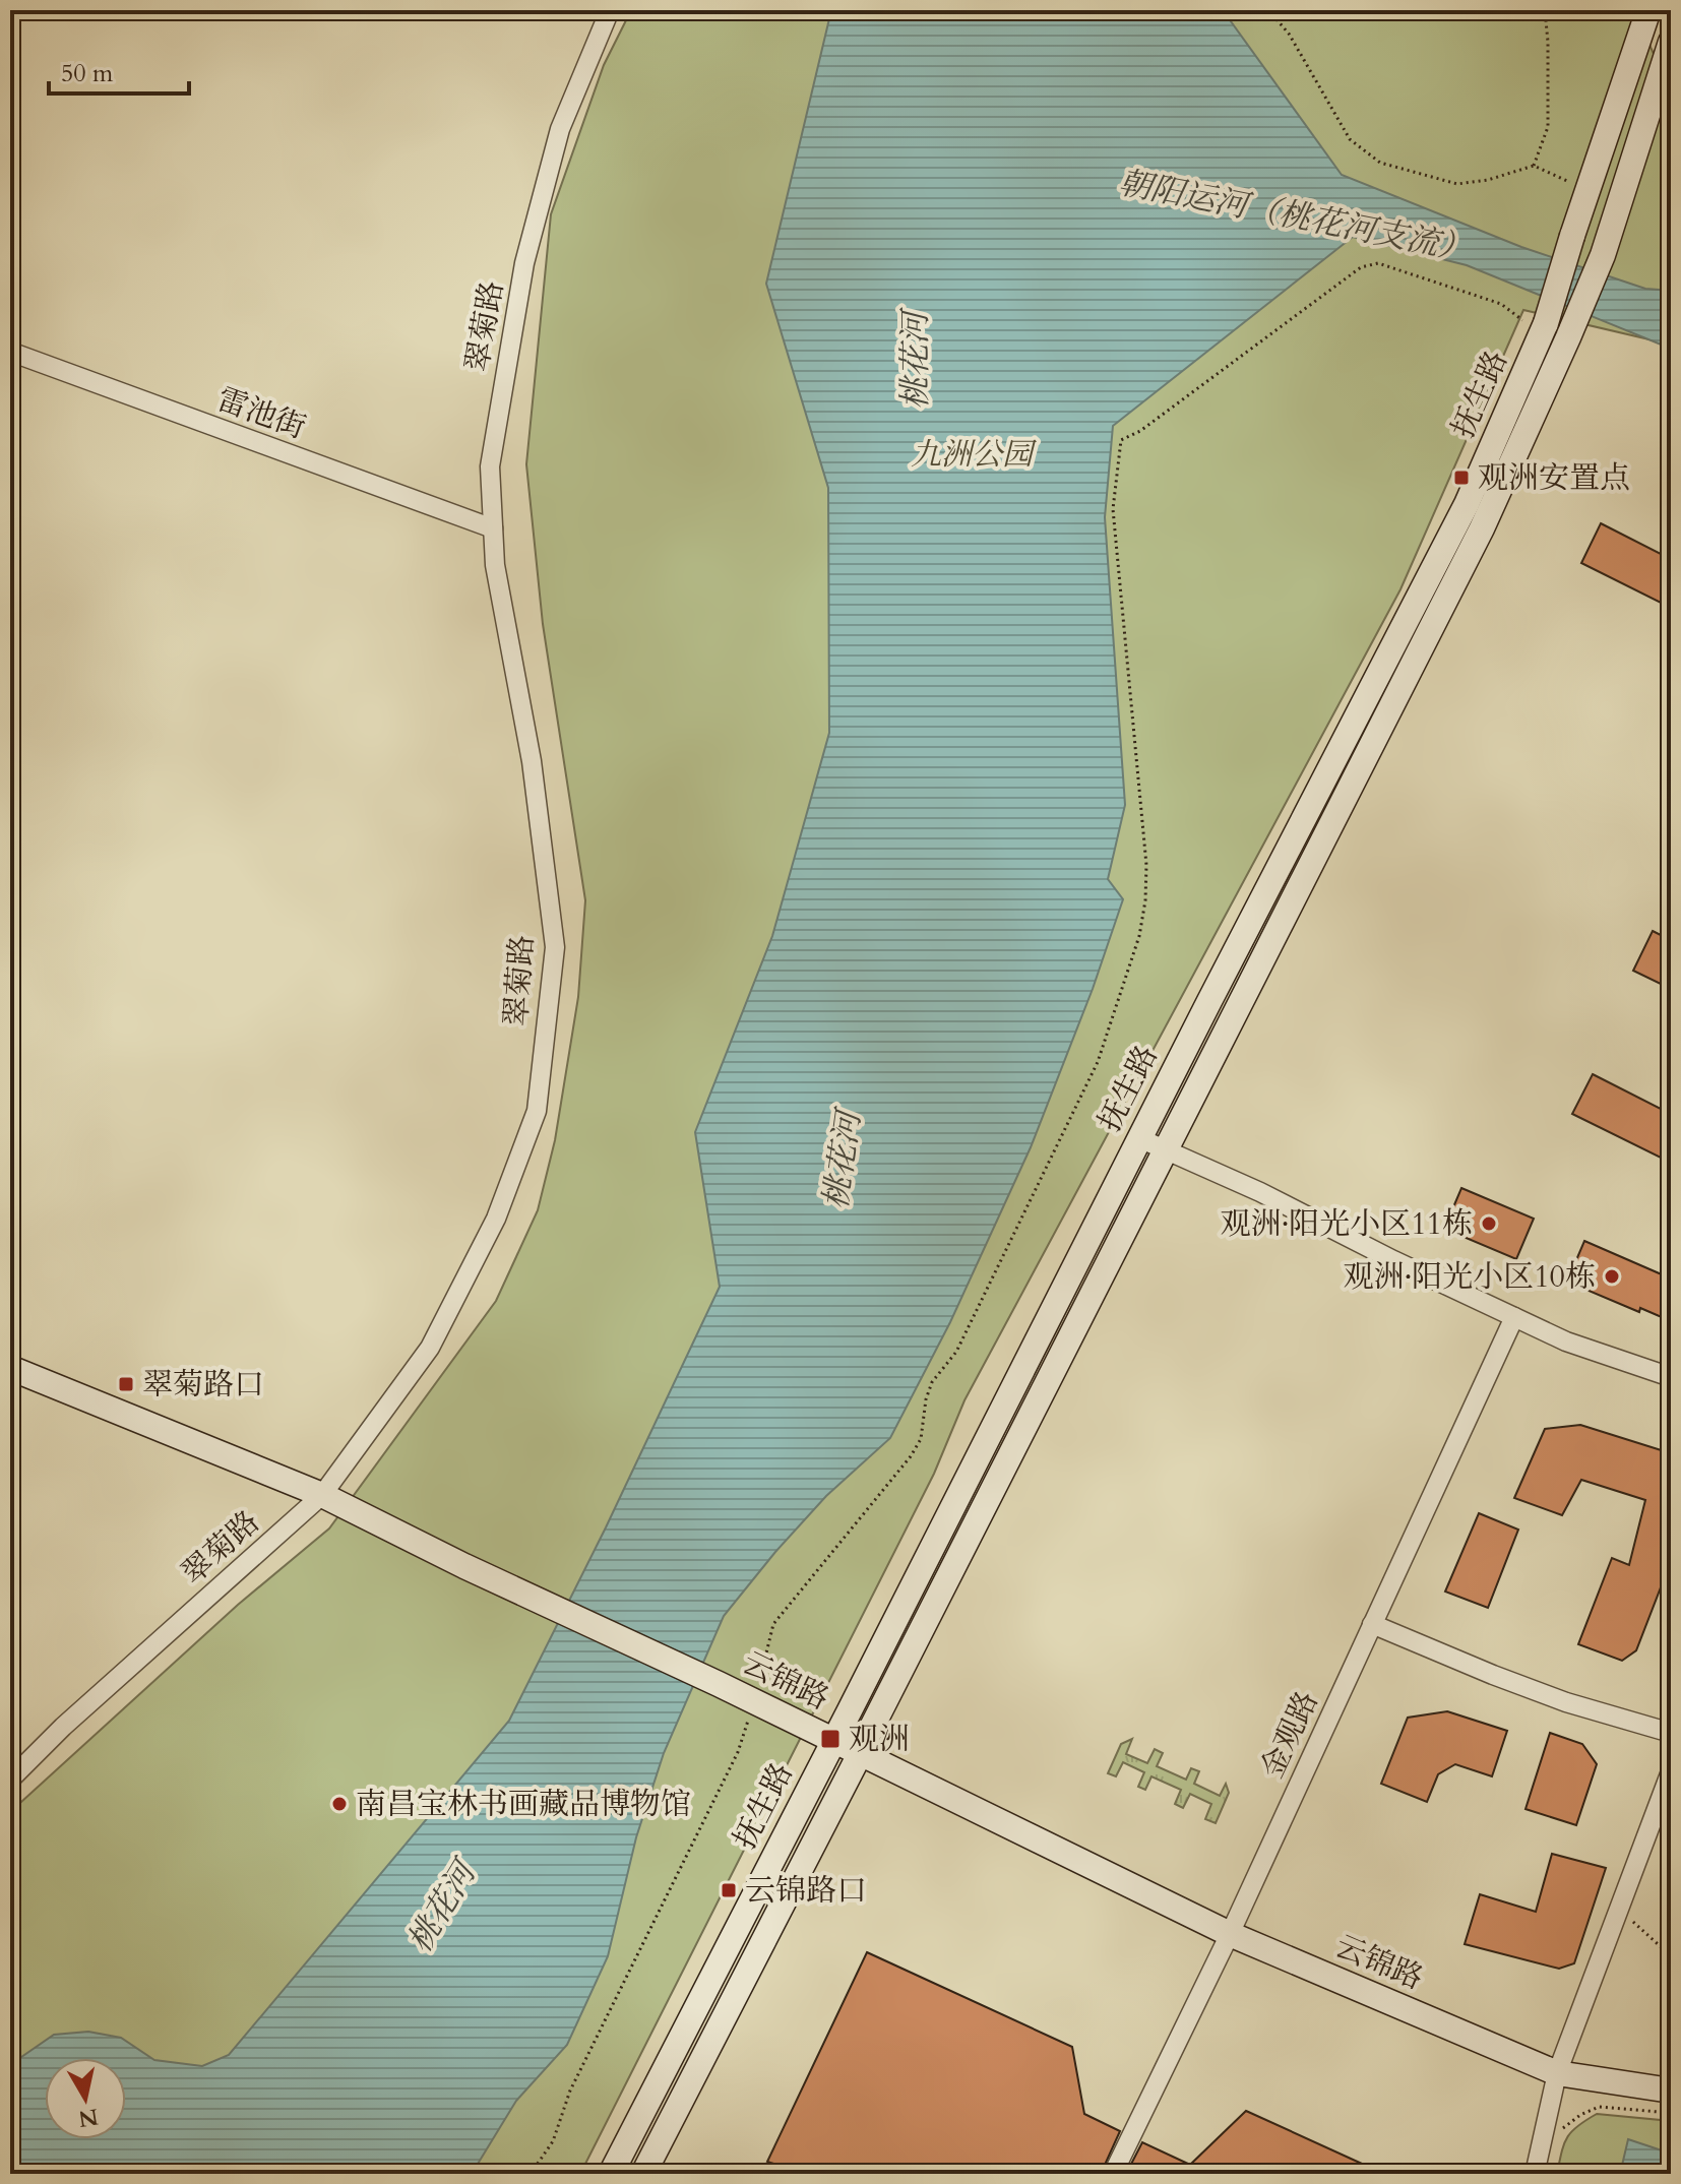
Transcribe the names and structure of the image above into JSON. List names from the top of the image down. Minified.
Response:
{"streets":{"main road":["抚生路","云锦路"],"street":["翠菊路","雷池街","金观路"]},"crossings":[["翠菊路","雷池街"],["翠菊路","云锦路"],["抚生路","云锦路"],["云锦路","金观路"]],"water":["朝阳运河（桃花河支流）","桃花河"],"parks":["九洲公园"],"places":{"transit":["观洲安置点","翠菊路口","观洲","云锦路口"],"other":["观洲·阳光小区11栋","观洲·阳光小区10栋","南昌宝林书画藏品博物馆"]},"scale_bar":"50 m","north":"bottom"}
